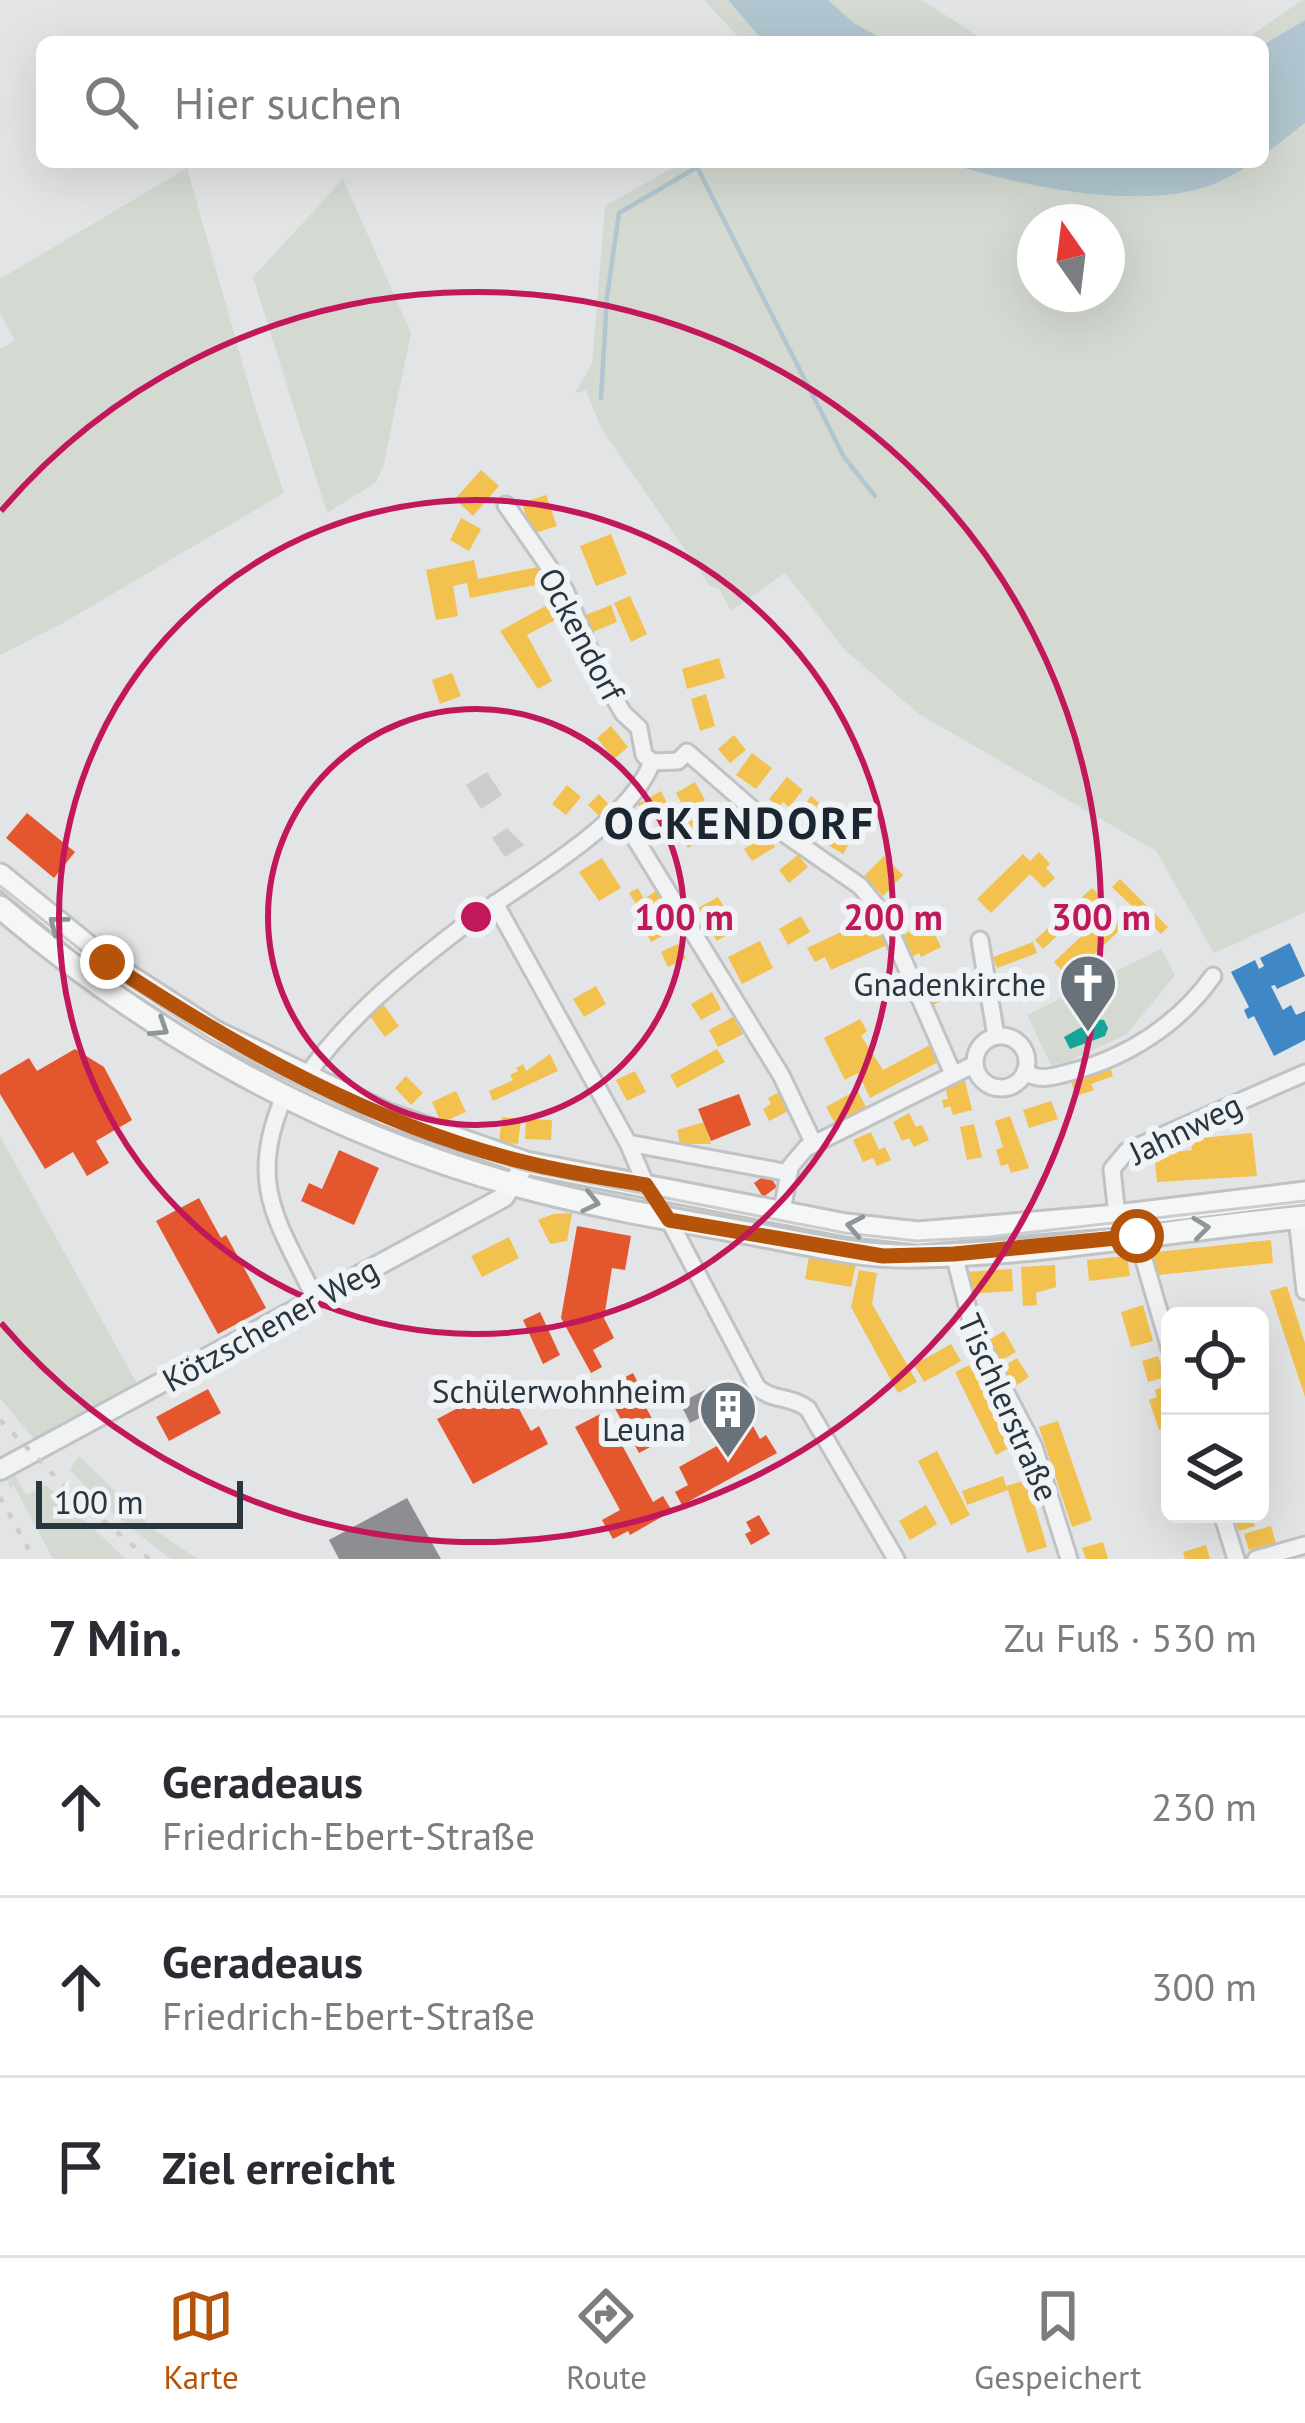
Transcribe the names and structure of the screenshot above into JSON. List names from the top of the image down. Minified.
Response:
{"streets":{"street":["Ockendorf","Jahnweg","Kötzschener Weg","Tischlerstraße"]},"districts":["OCKENDORF"],"places":{"church":["Gnadenkirche"],"building":["Schülerwohnheim Leuna"]},"scale_bar":"100 m","north":"top","page":{"search":"Hier suchen","scale":"100 m","heading":["7 Min.","Zu Fuß · 530 m"],"list":[["Geradeaus","Friedrich-Ebert-Straße","230 m"],["Geradeaus","Friedrich-Ebert-Straße","300 m"],"Ziel erreicht"],"nav":["Karte","Route","Gespeichert"]},"rings":["100 m","200 m","300 m"]}
